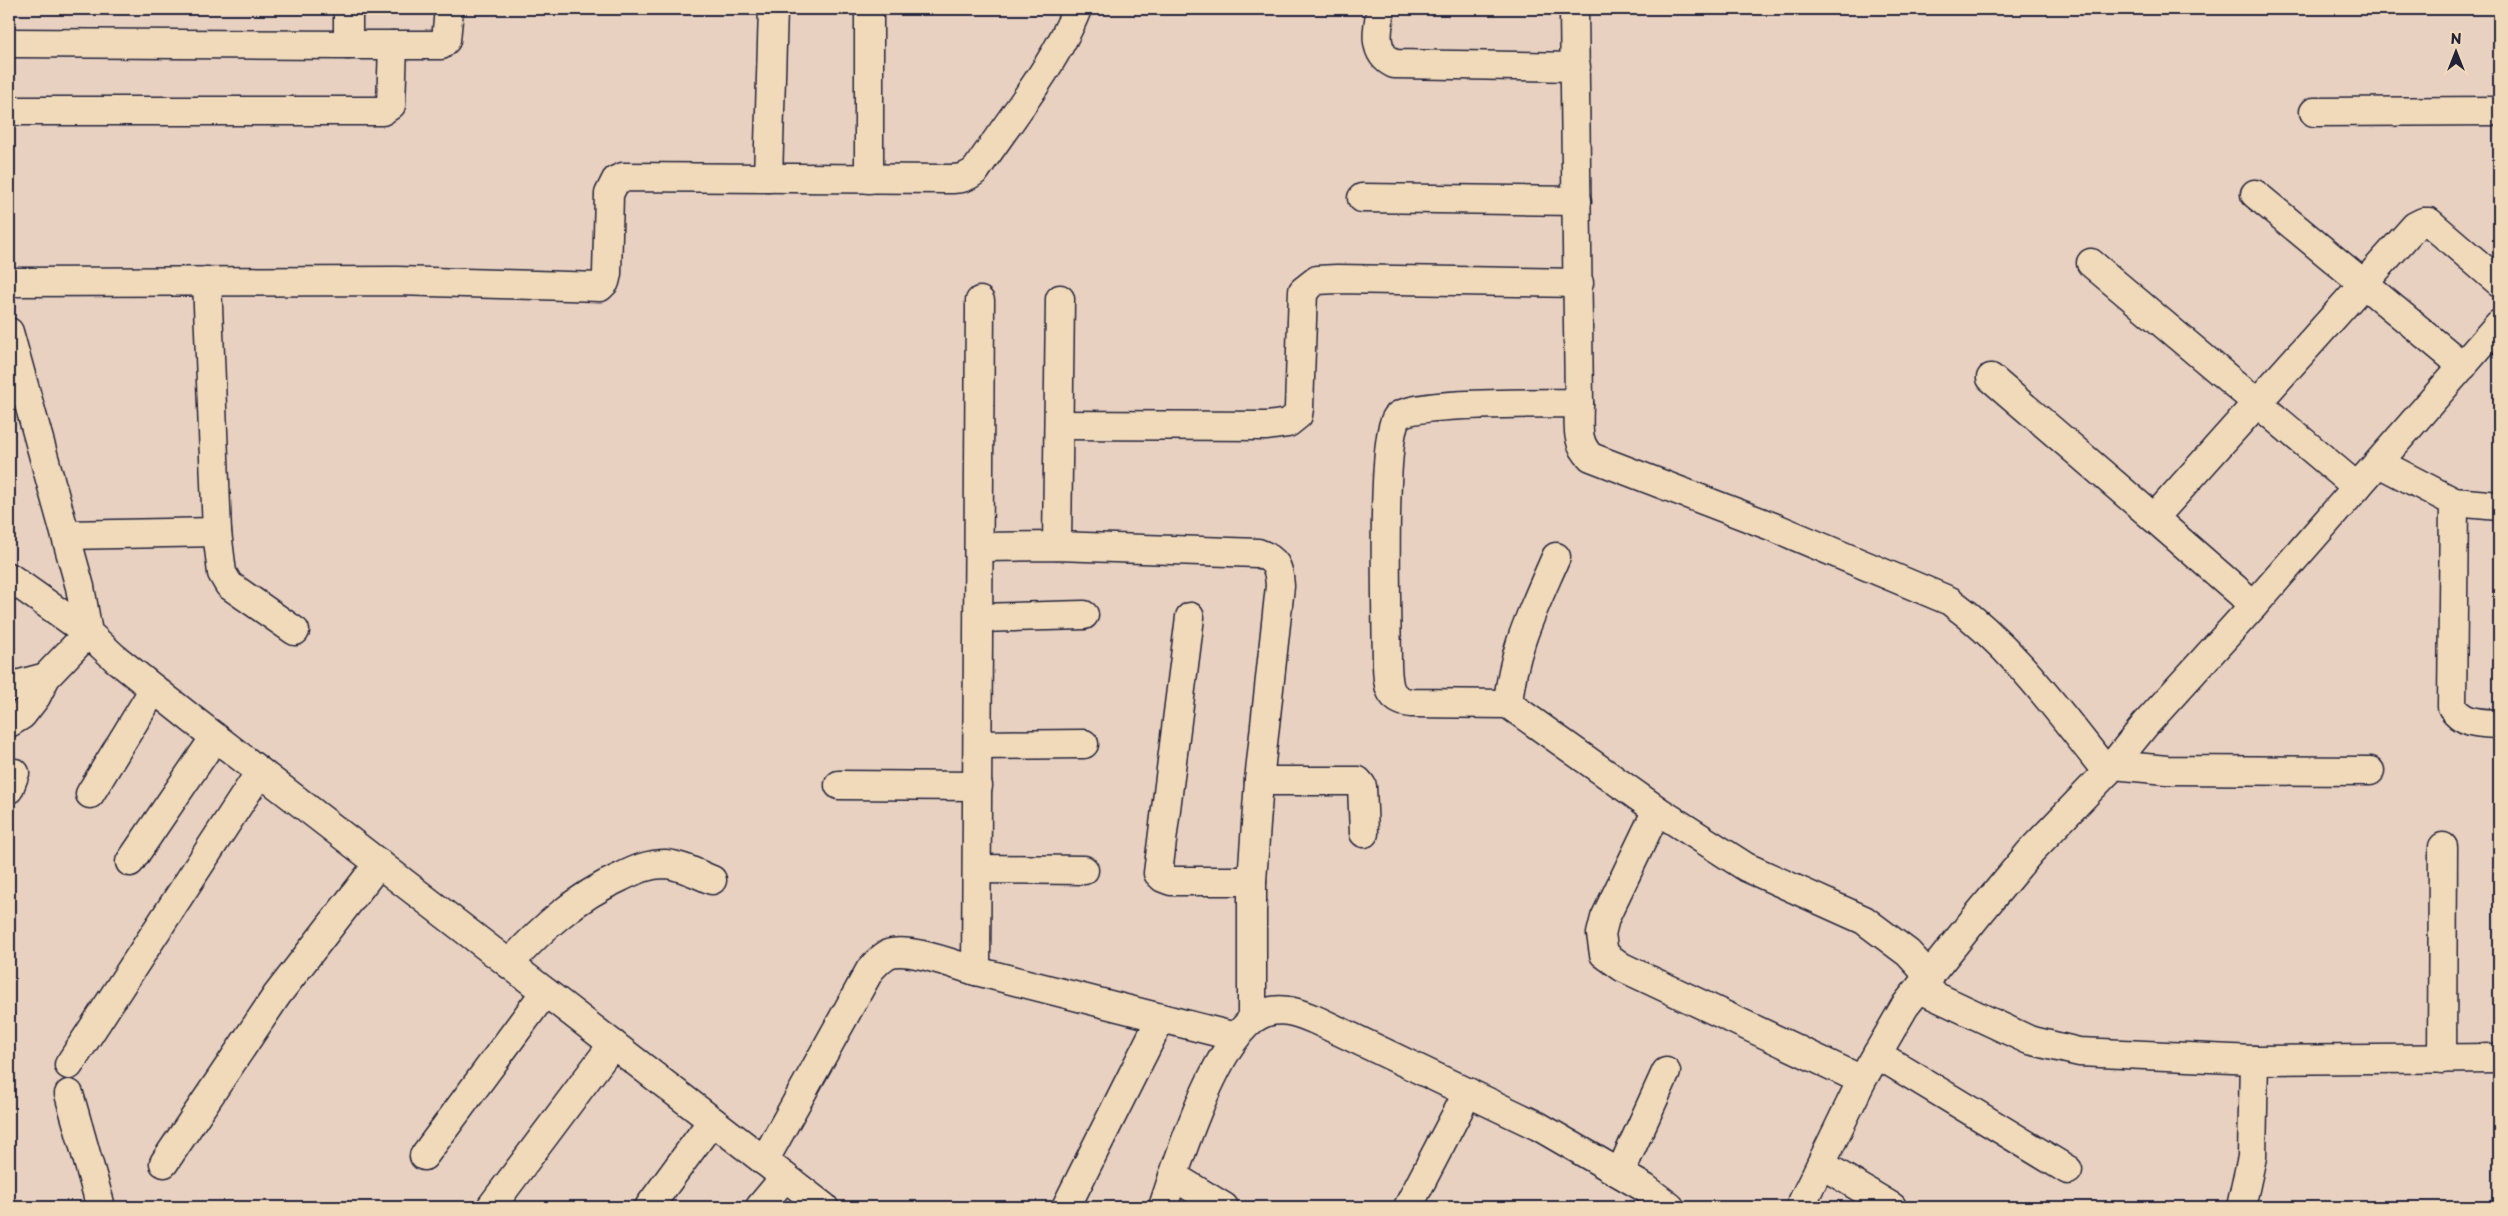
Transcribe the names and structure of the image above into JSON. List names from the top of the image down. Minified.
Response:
{"north":"top"}
